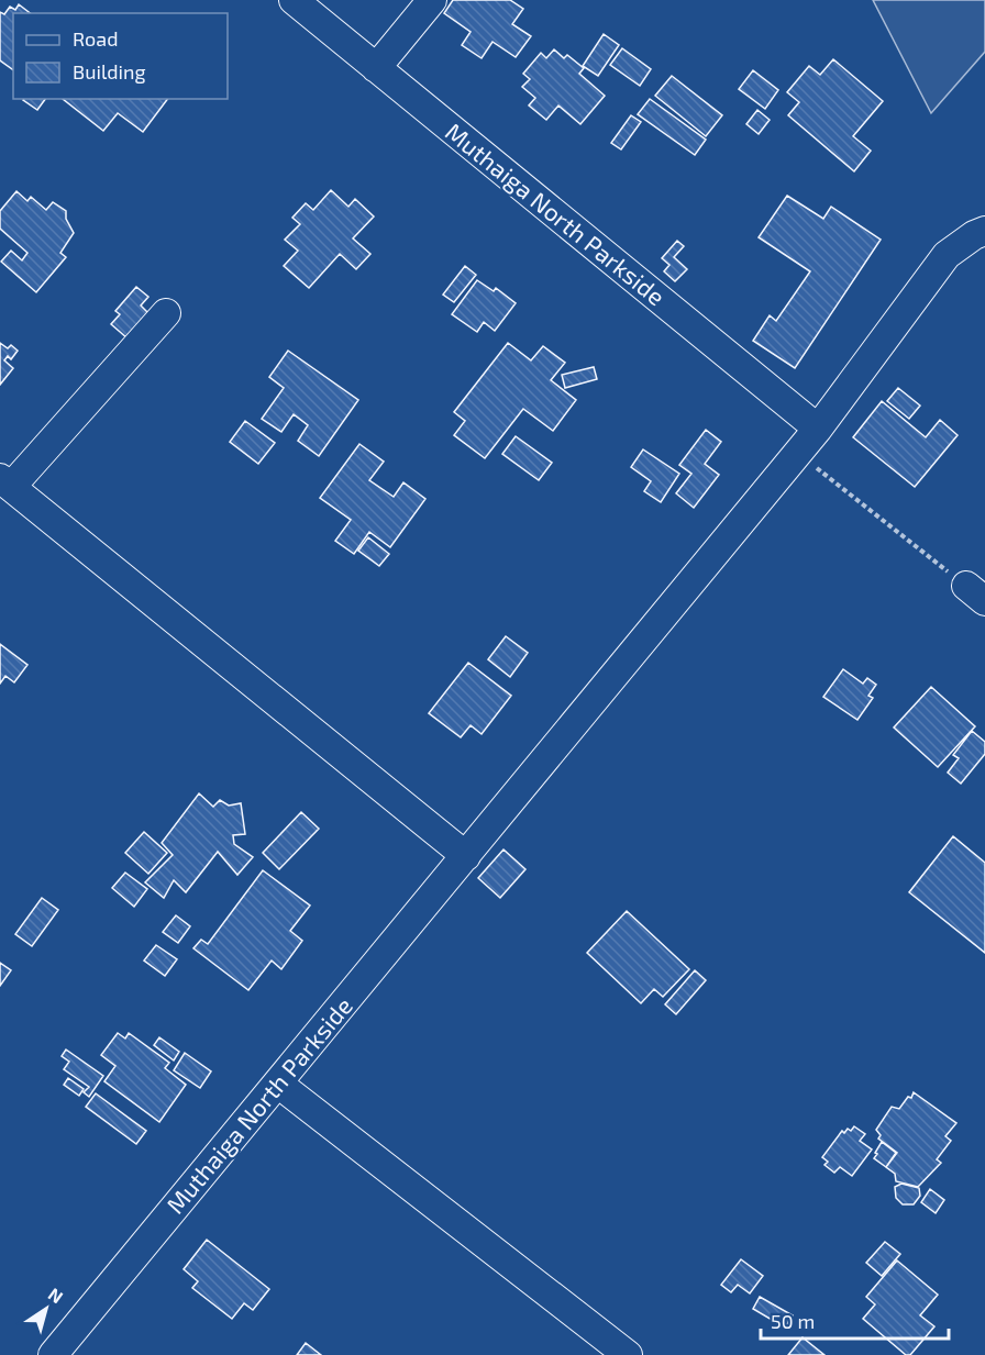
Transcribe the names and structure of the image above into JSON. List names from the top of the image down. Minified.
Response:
{"streets":{"street":["Muthaiga North Parkside"]},"legend":["Road","Building"],"scale_bar":"50 m","north":"top right"}
